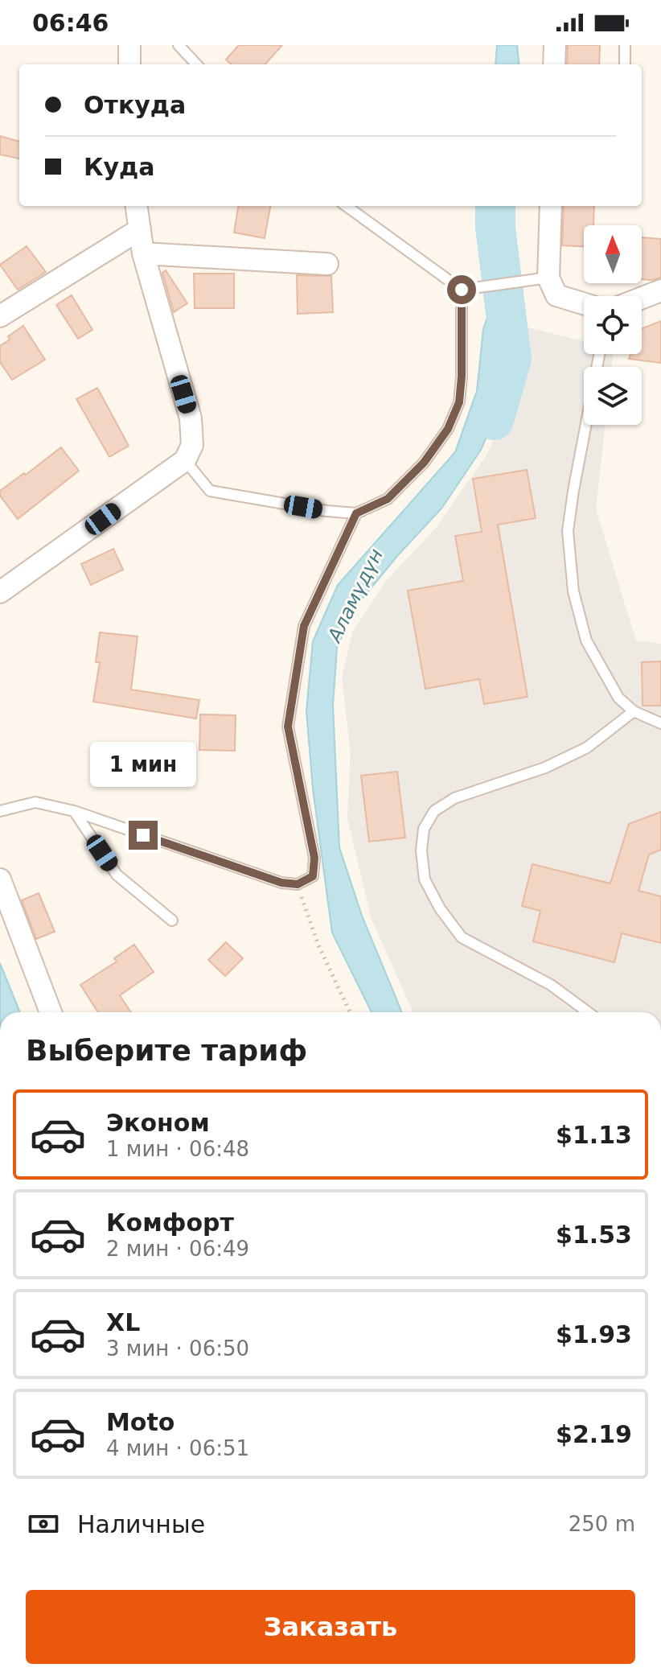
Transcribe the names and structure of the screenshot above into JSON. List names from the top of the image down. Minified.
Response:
{"water":["Аламүдүн"],"north":"top","page":{"status":"06:46","banner":["Откуда","Куда"],"bubble":"1 мин","heading":"Выберите тариф","list":[{"name":"Эконом","note":"1 мин · 06:48","value":"$1.13"},{"name":"Комфорт","note":"2 мин · 06:49","value":"$1.53"},{"name":"XL","note":"3 мин · 06:50","value":"$1.93"},{"name":"Moto","note":"4 мин · 06:51","value":"$2.19"}],"pay":["Наличные","250 m"],"buttons":"Заказать"}}
